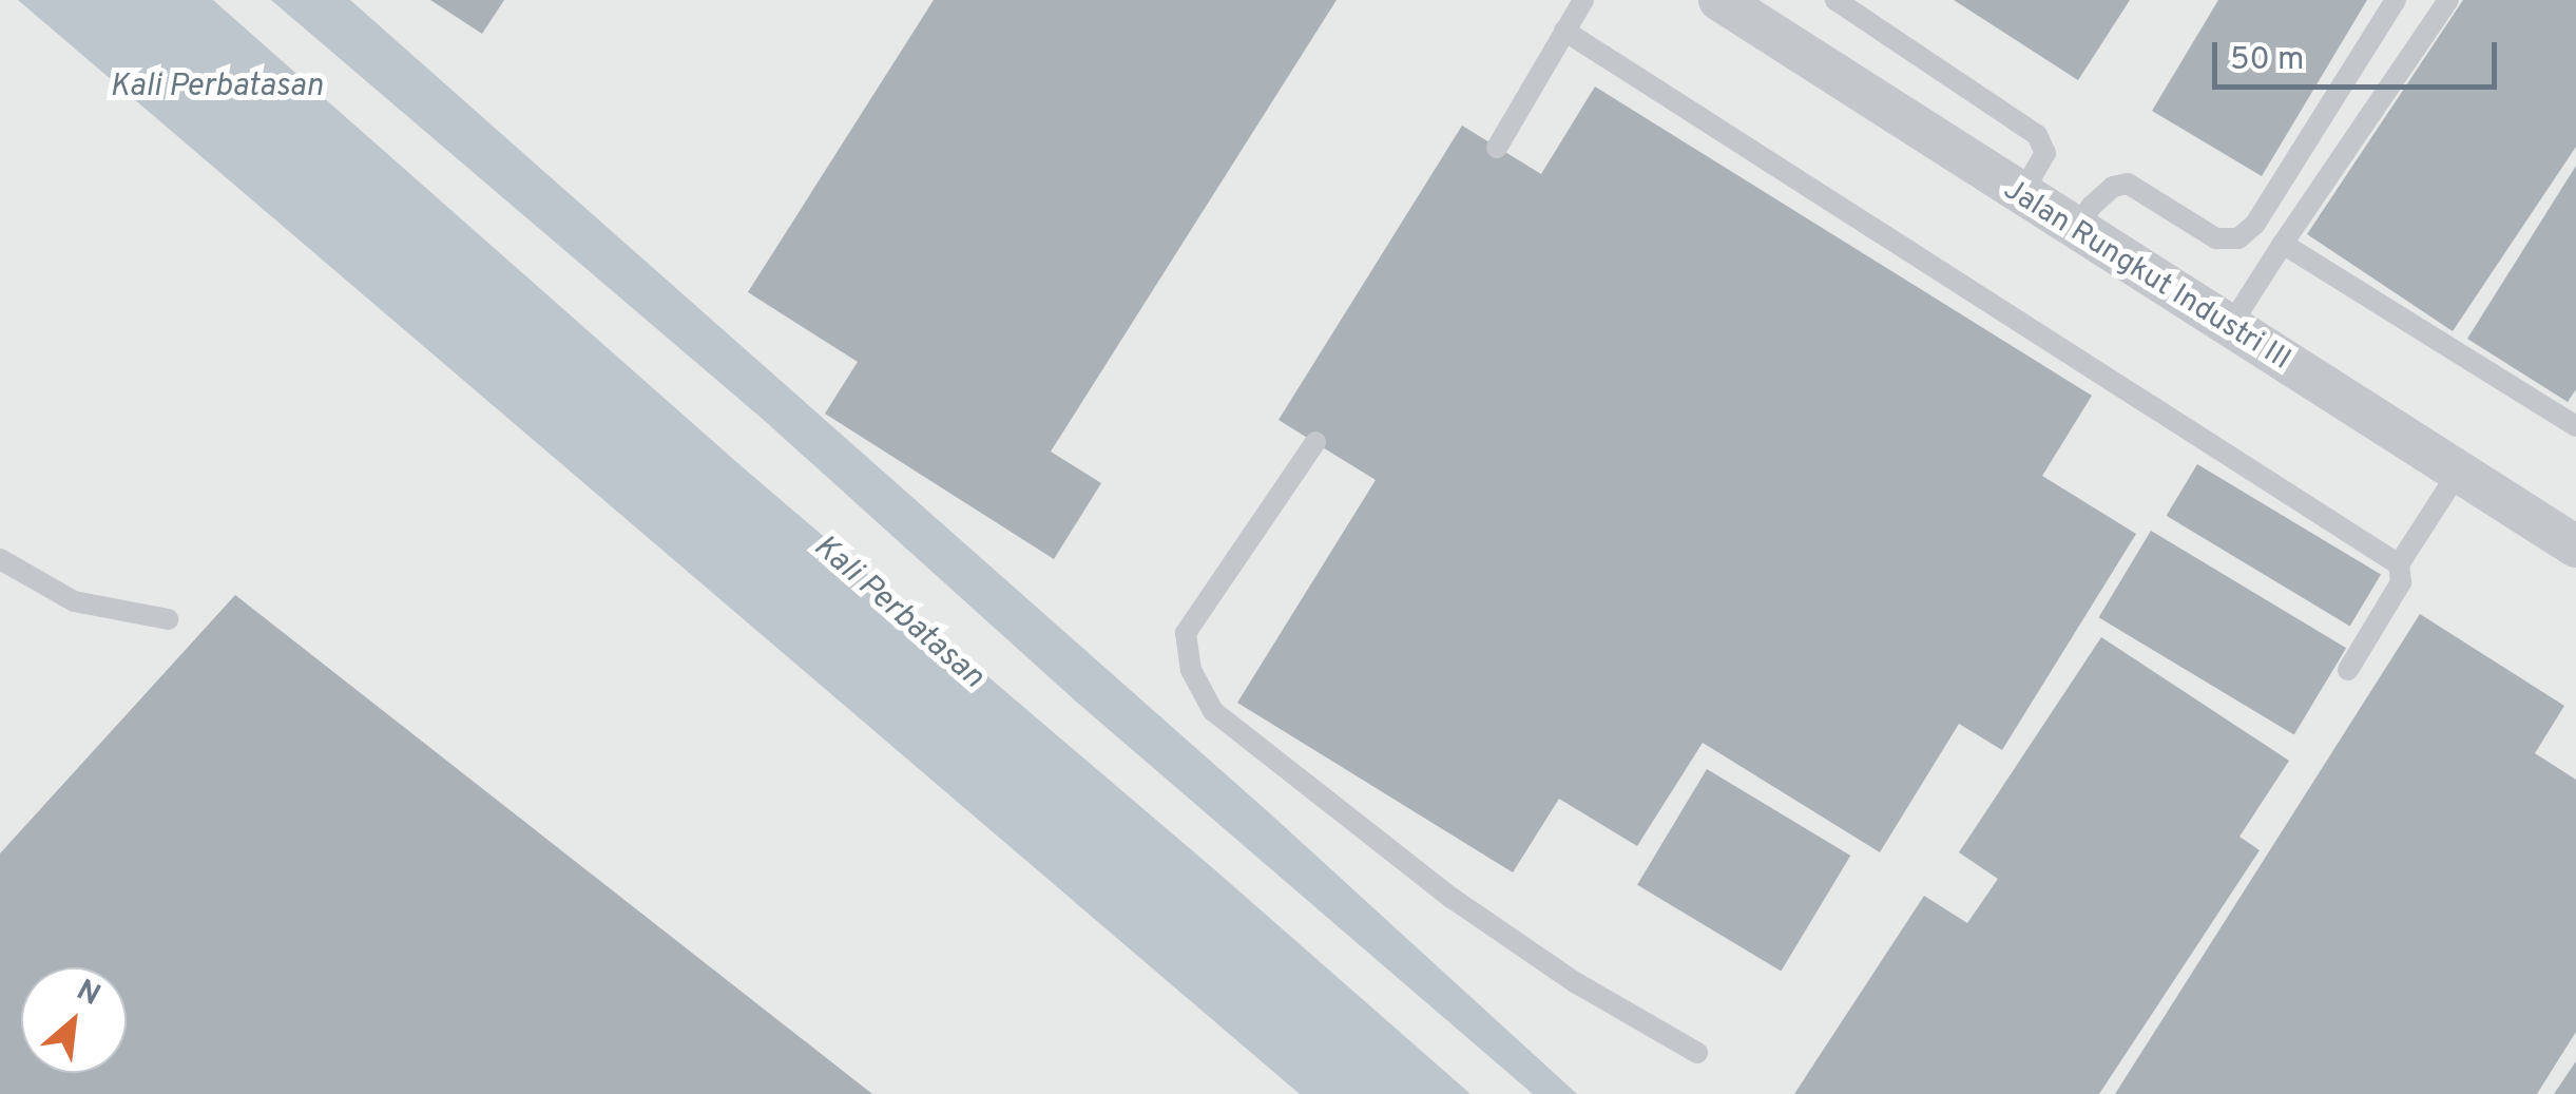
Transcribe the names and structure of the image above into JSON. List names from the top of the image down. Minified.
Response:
{"streets":{"street":["Jalan Rungkut Industri III"]},"water":["Kali Perbatasan"],"scale_bar":"50 m","north":"top right"}
